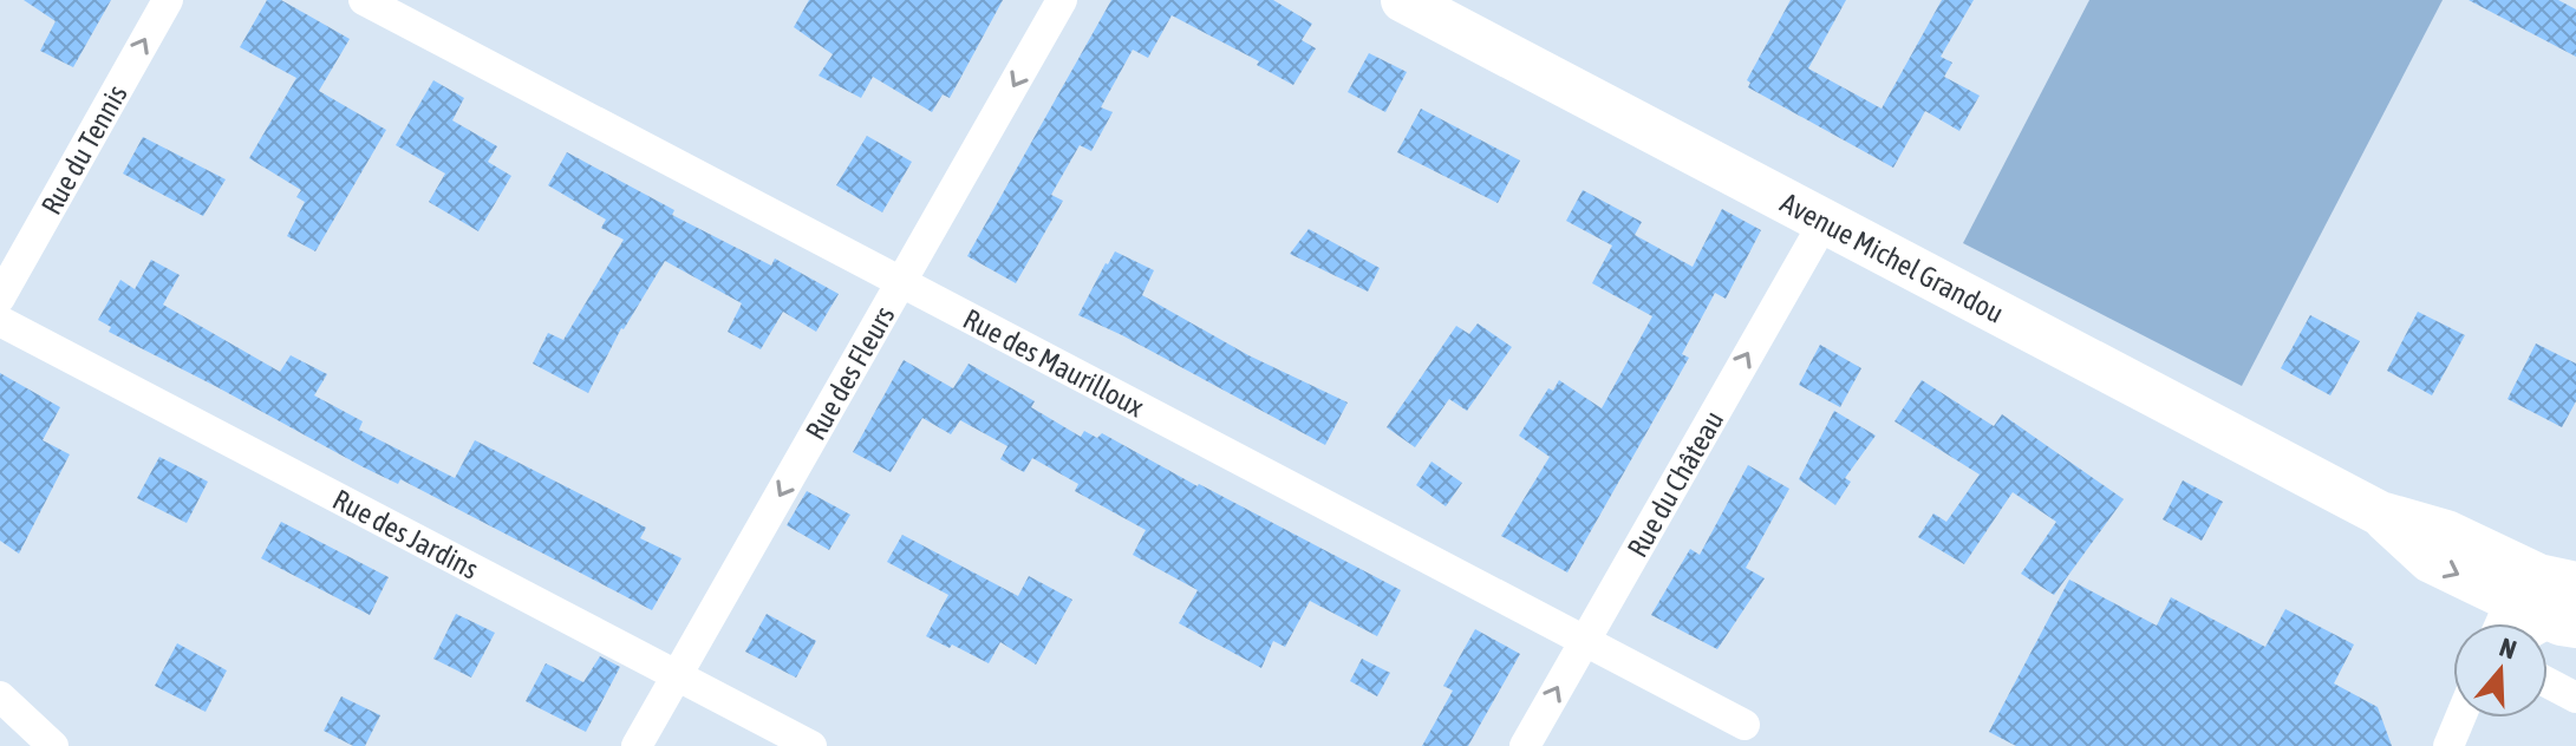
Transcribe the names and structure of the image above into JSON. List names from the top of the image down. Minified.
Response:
{"streets":{"main road":["Avenue Michel Grandou"],"street":["Rue du Tennis","Rue des Maurilloux","Rue des Fleurs","Rue du Château","Rue des Jardins"]},"crossings":[["Avenue Michel Grandou","Rue du Château"],["Rue des Maurilloux","Rue des Fleurs"],["Rue des Maurilloux","Rue du Château"],["Rue des Fleurs","Rue des Jardins"]],"one_way":["Rue du Tennis","Rue des Fleurs","Rue du Château"],"north":"top"}
